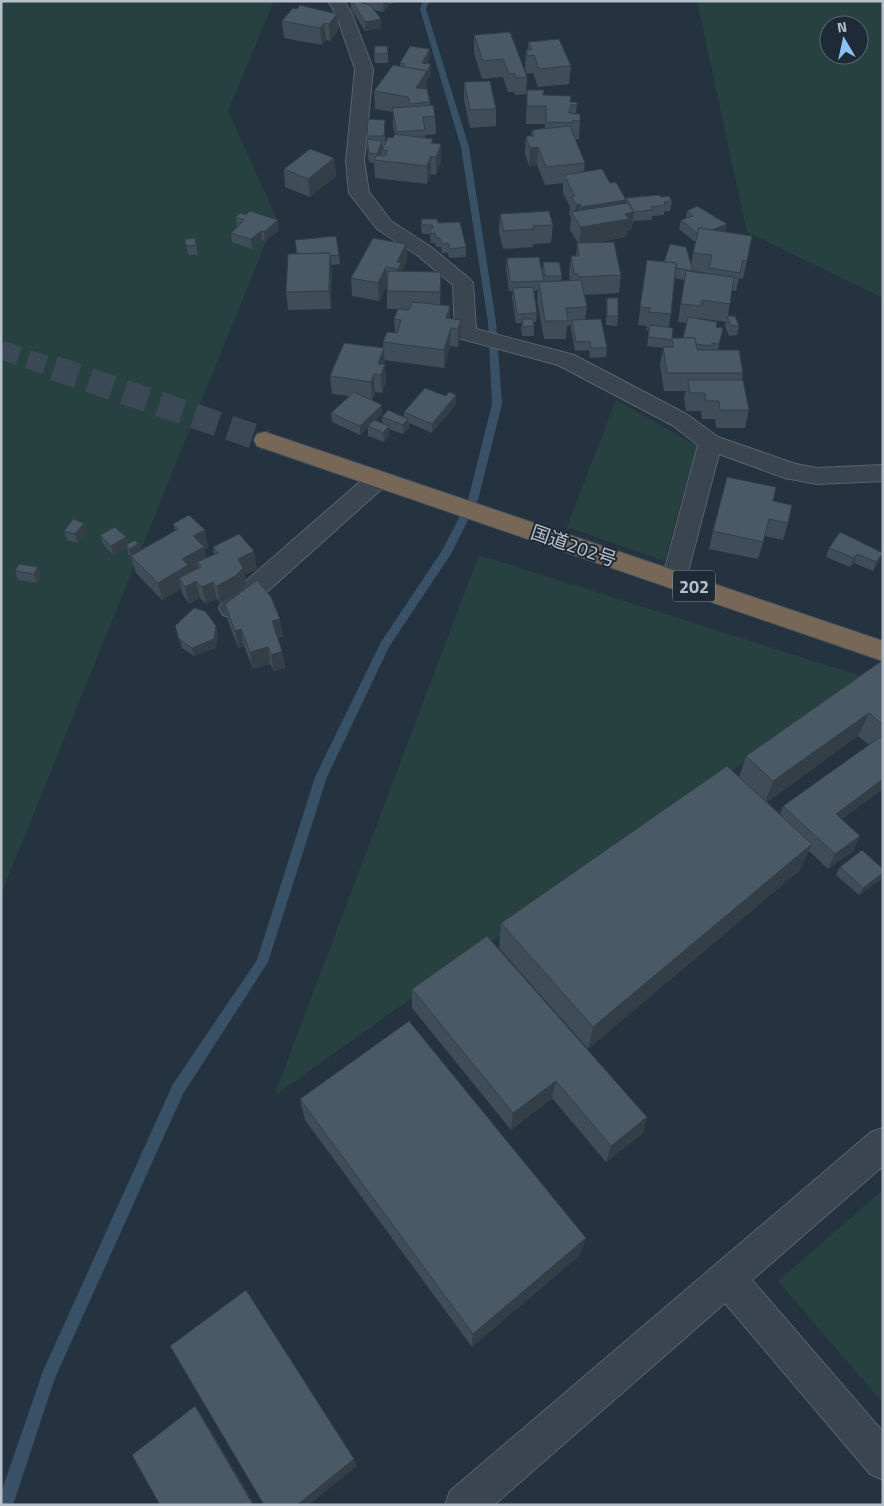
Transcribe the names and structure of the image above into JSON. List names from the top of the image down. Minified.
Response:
{"streets":{"highway":["国道202号","202"]},"north":"top"}
